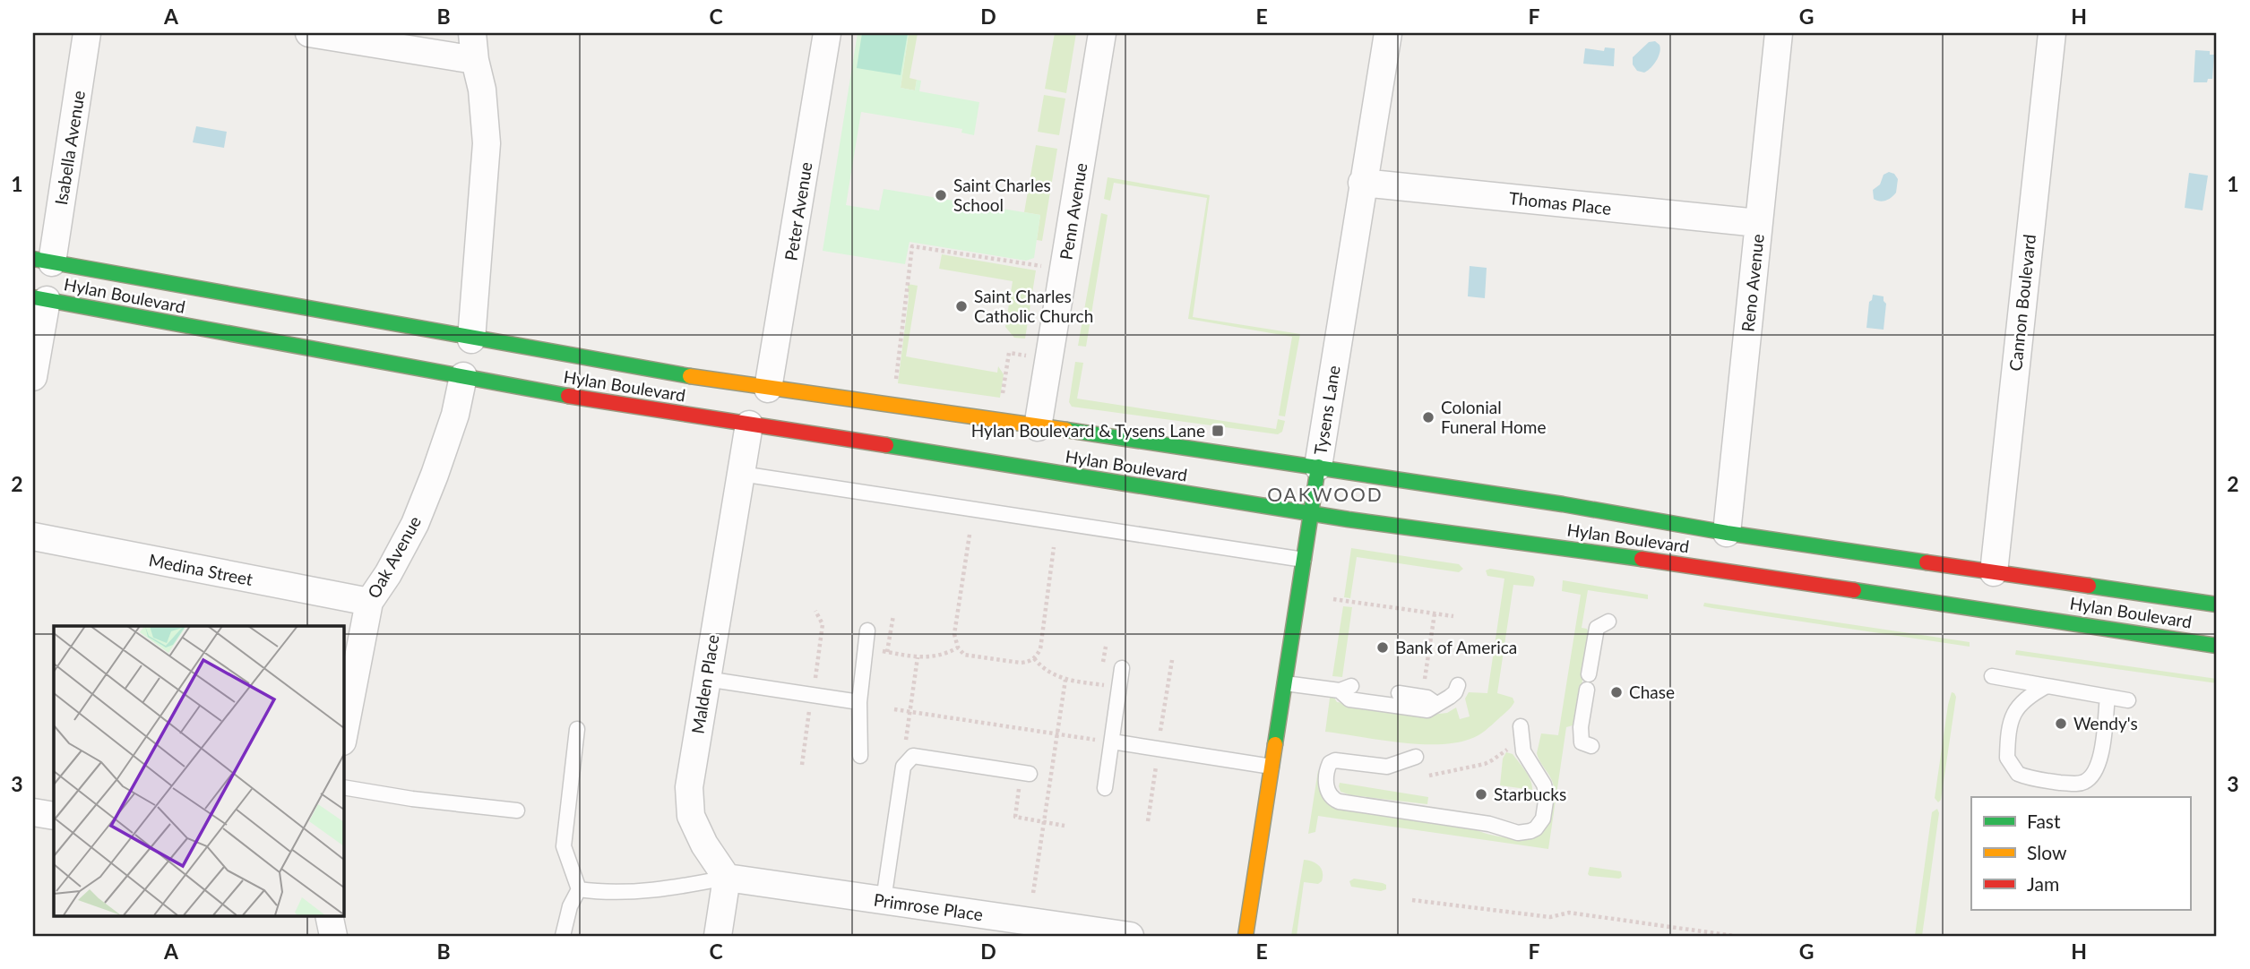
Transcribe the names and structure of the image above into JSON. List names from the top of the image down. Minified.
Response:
{"streets":{"main road":["Hylan Boulevard","Tysens Lane"],"street":["Isabella Avenue","Thomas Place","Peter Avenue","Penn Avenue","Reno Avenue","Cannon Boulevard","Oak Avenue","Medina Street","Malden Place","Primrose Place"]},"crossings":[["Isabella Avenue","Hylan Boulevard"],["Thomas Place","Reno Avenue"],["Thomas Place","Tysens Lane"],["Peter Avenue","Hylan Boulevard"],["Penn Avenue","Hylan Boulevard"],["Reno Avenue","Hylan Boulevard"],["Hylan Boulevard","Cannon Boulevard"],["Hylan Boulevard","Tysens Lane"],["Hylan Boulevard","Oak Avenue"],["Hylan Boulevard","Malden Place"],["Oak Avenue","Medina Street"],["Malden Place","Primrose Place"]],"districts":["OAKWOOD"],"places":{"other":["Saint Charles School","Saint Charles Catholic Church","Colonial Funeral Home","Bank of America","Chase","Wendy's","Starbucks"],"transit":["Hylan Boulevard & Tysens Lane"]},"legend":["Fast","Slow","Jam"],"grid":{"columns":["A","B","C","D","E","F","G","H"],"rows":["1","2","3"]}}
